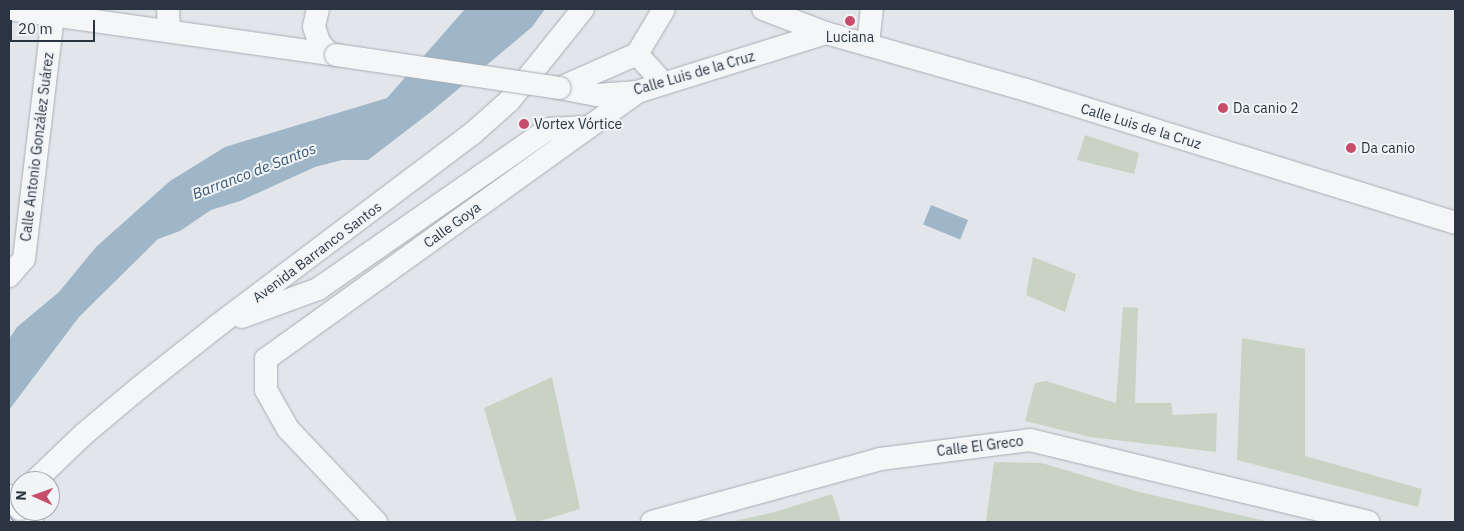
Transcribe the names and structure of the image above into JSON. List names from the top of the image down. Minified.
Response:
{"streets":{"street":["Calle Luis de la Cruz","Calle Antonio González Suárez","Calle Goya","Avenida Barranco Santos","Calle El Greco"]},"crossings":[["Calle Luis de la Cruz","Calle Antonio González Suárez"],["Calle Luis de la Cruz","Calle Goya"]],"water":["Barranco de Santos"],"places":["Luciana","Da canio 2","Vortex Vórtice","Da canio"],"scale_bar":"20 m","north":"left"}
